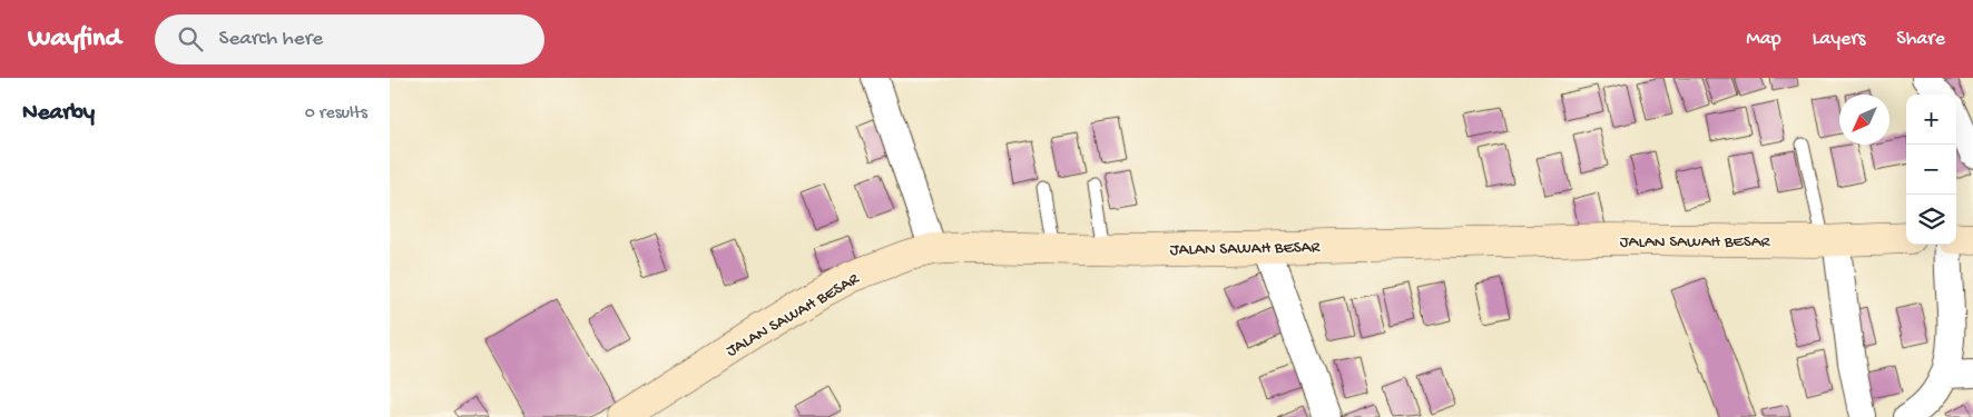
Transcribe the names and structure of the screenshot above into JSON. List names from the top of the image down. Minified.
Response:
{"streets":{"main road":["JALAN SAWAH BESAR"]},"north":"bottom left","page":{"header":"Wayfind","search":"Search here","nav":["Map","Layers","Share"],"heading":["Nearby","0 results"],"map_buttons":["+","−"]}}
